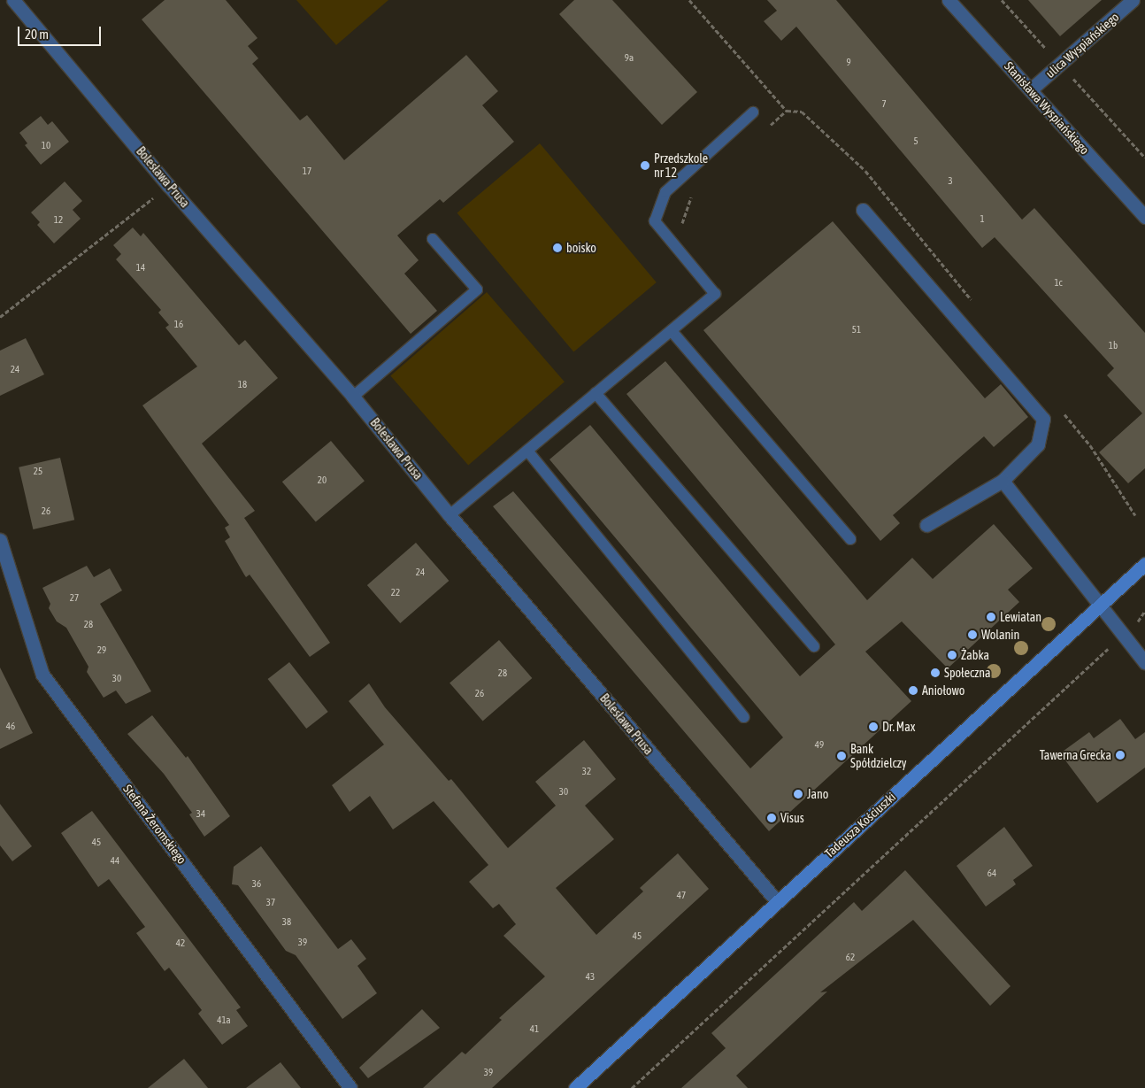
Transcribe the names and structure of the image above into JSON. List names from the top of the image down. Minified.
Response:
{"streets":{"street":["ulica Wyspiańskiego","Stanisława Wyspiańskiego","Bolesława Prusa","Stefana Żeromskiego","Tadeusza Kościuszki"]},"crossings":[["ulica Wyspiańskiego","Stanisława Wyspiańskiego"],["Bolesława Prusa","Tadeusza Kościuszki"]],"places":["Przedszkole nr 12","boisko","Lewiatan","Wolanin","Żabka","Społeczna","Aniołowo","Dr. Max","Tawerna Grecka","Bank Spółdzielczy","Jano","Visus"],"house_numbers":["9a","9","7","5","10","17","3","1","12","14","1c","16","51","1b","24","18","25","20","26","24","22","27","28","29","28","30","26","46","49","32","30","34","45","44","64","36","47","37","38","45","39","42","62","43","41a","41","39"],"scale_bar":"20 m"}
